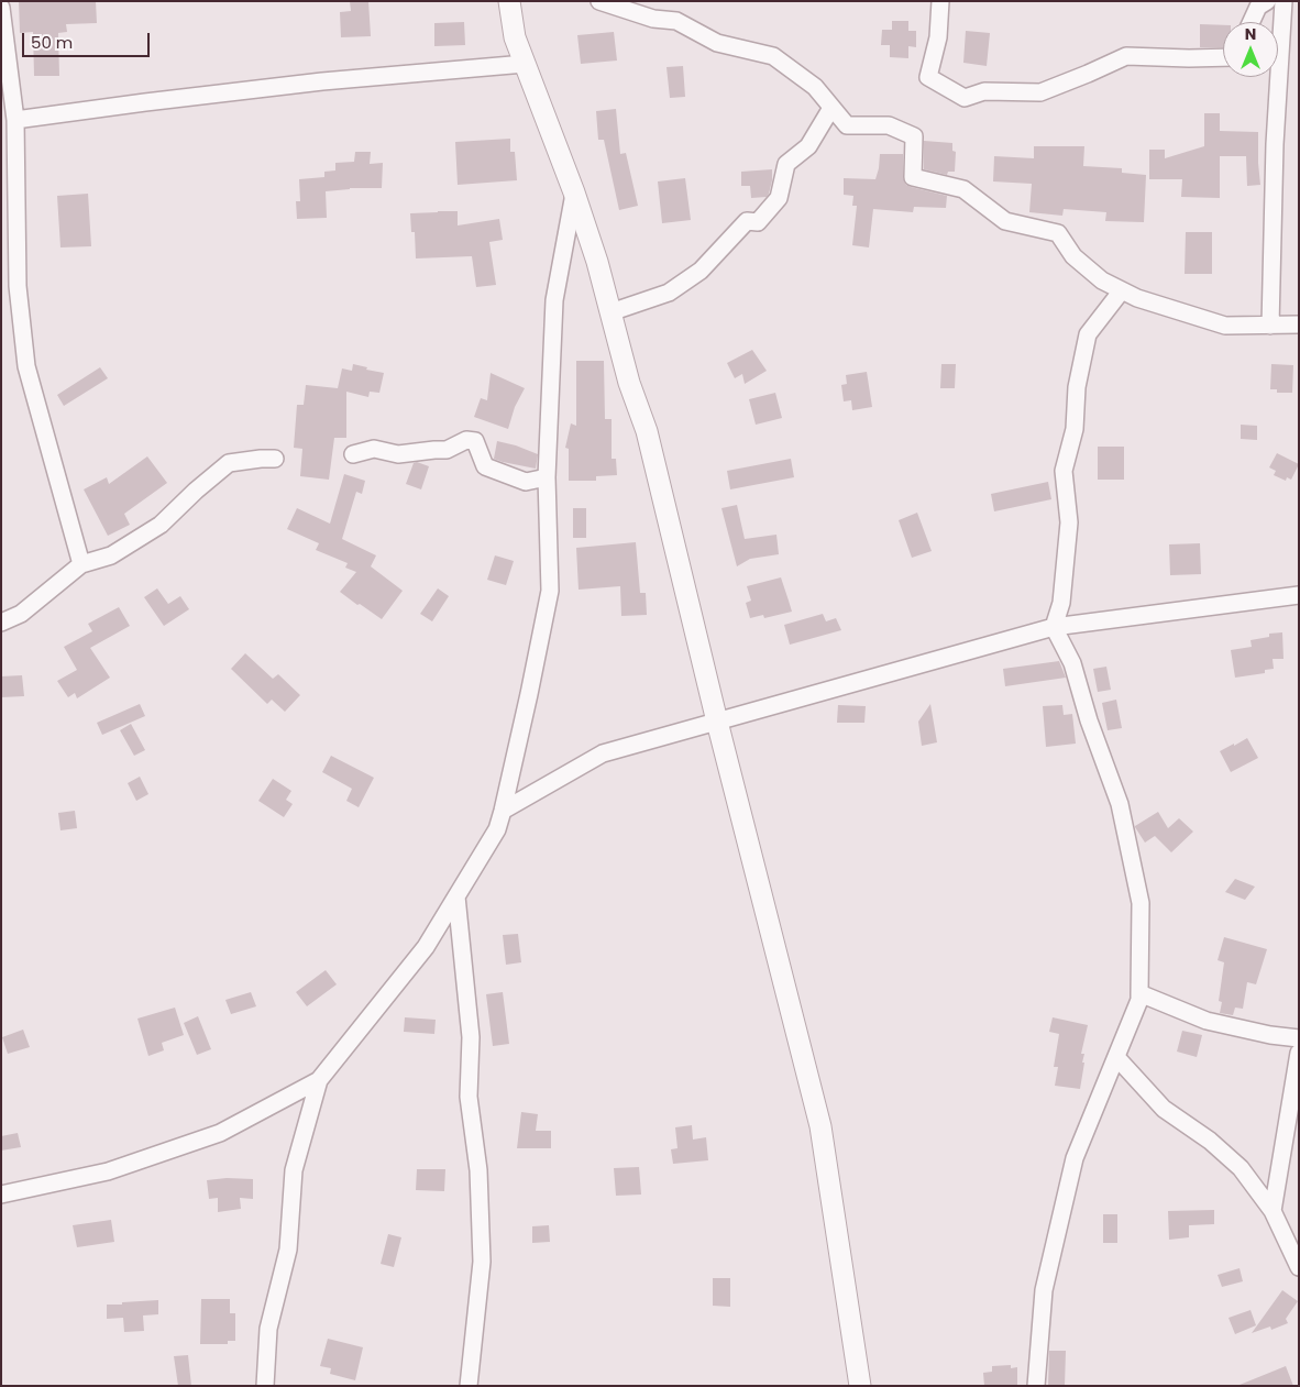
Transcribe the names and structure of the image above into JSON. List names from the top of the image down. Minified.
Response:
{"scale_bar":"50 m","north":"top"}
